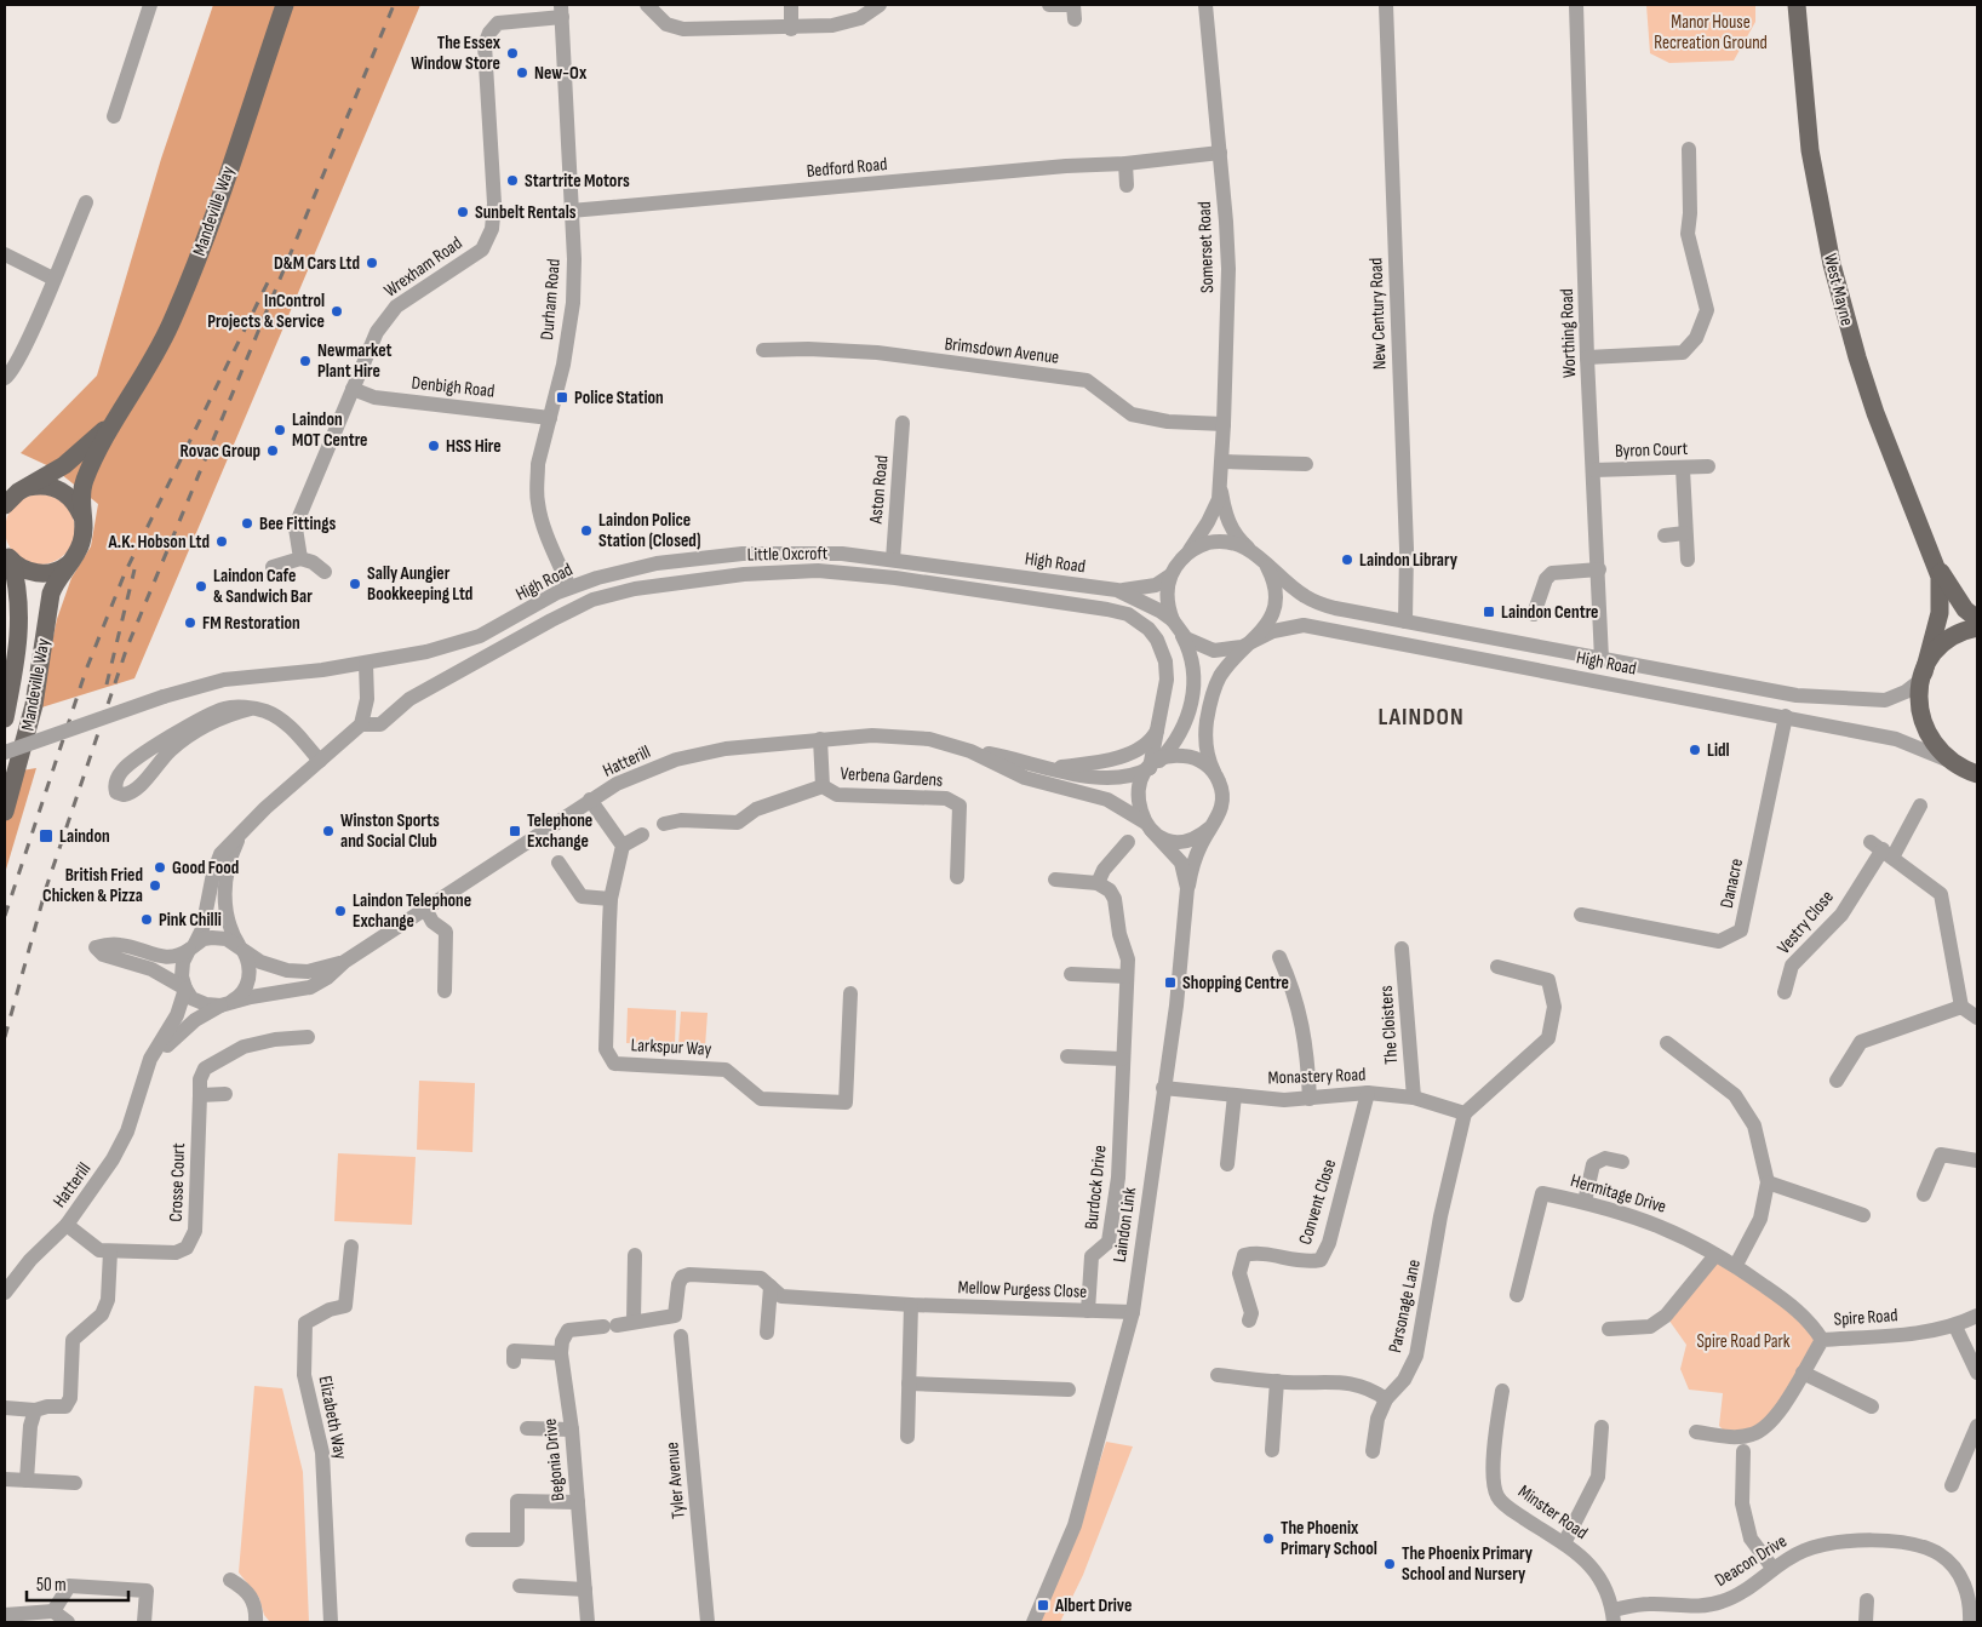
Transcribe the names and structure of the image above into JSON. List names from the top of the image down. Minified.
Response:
{"streets":{"main road":["Mandeville Way","West Mayne"],"street":["Bedford Road","Somerset Road","Wrexham Road","Durham Road","New Century Road","Worthing Road","Brimsdown Avenue","Denbigh Road","Byron Court","Aston Road","Little Oxcroft","High Road","Hatterill","Verbena Gardens","Danacre","Vestry Close","The Cloisters","Larkspur Way","Monastery Road","Crosse Court","Burdock Drive","Hermitage Drive","Convent Close","Laindon Link","Mellow Purgess Close","Parsonage Lane","Spire Road","Elizabeth Way","Begonia Drive","Tyler Avenue","Minster Road","Deacon Drive"]},"crossings":[["Bedford Road","Somerset Road"],["Bedford Road","Durham Road"],["Somerset Road","Brimsdown Avenue"],["Somerset Road","High Road"],["Wrexham Road","Durham Road"],["Wrexham Road","Denbigh Road"],["West Mayne","High Road"],["Durham Road","Denbigh Road"],["Durham Road","High Road"],["New Century Road","High Road"],["Worthing Road","Byron Court"],["Worthing Road","High Road"],["Aston Road","High Road"],["Little Oxcroft","Hatterill"],["Little Oxcroft","Laindon Link"],["High Road","Danacre"],["Hatterill","Verbena Gardens"],["Hatterill","Crosse Court"],["Hatterill","Laindon Link"],["The Cloisters","Monastery Road"],["Monastery Road","Convent Close"],["Monastery Road","Laindon Link"],["Monastery Road","Parsonage Lane"],["Burdock Drive","Mellow Purgess Close"],["Hermitage Drive","Spire Road"],["Laindon Link","Mellow Purgess Close"],["Minster Road","Deacon Drive"]],"districts":["LAINDON"],"parks":["Manor House Recreation Ground","Spire Road Park"],"places":{"other":["The Essex Window Store","New-Ox","Startrite Motors","Sunbelt Rentals","D&M Cars Ltd","InControl Projects & Service","Newmarket Plant Hire","Laindon MOT Centre","HSS Hire","Rovac Group","Bee Fittings","Laindon Police Station (Closed)","A.K. Hobson Ltd","Laindon Library","Sally Aungier Bookkeeping Ltd","Laindon Cafe & Sandwich Bar","FM Restoration","Lidl","Winston Sports and Social Club","Good Food","British Fried Chicken & Pizza","Laindon Telephone Exchange","Pink Chilli","The Phoenix Primary School","The Phoenix Primary School and Nursery"],"transit":["Police Station","Laindon Centre","Telephone Exchange","Laindon","Shopping Centre","Albert Drive"]},"scale_bar":"50 m"}
